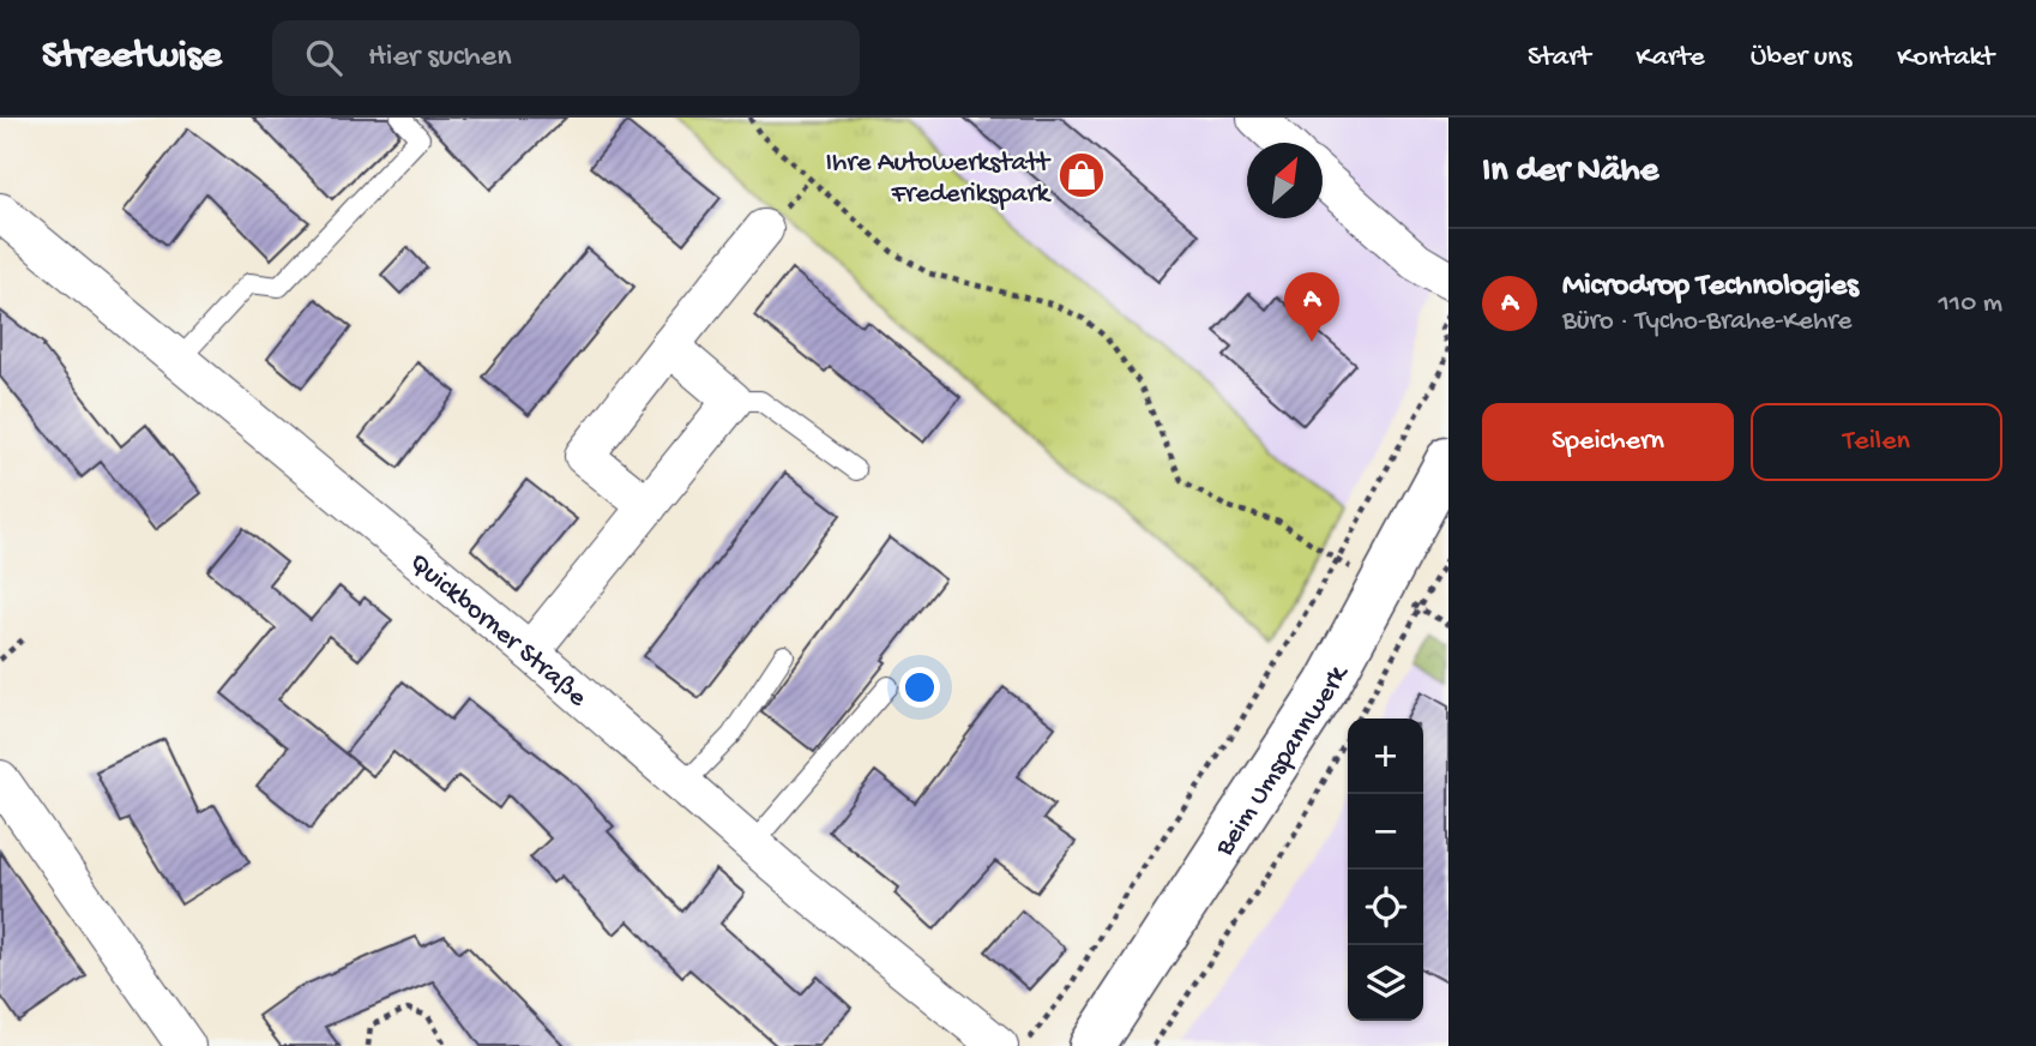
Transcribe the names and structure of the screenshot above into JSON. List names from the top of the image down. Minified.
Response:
{"streets":{"street":["Quickborner Straße","Beim Umspannwerk"]},"places":{"shop":["Ihre Autowerkstatt Frederikspark"]},"north":"top right","page":{"header":"Streetwise","search":"Hier suchen","nav":["Start","Karte","Über uns","Kontakt"],"heading":"In der Nähe","list":[{"mark":"A","name":"Microdrop Technologies","note":"Büro · Tycho-Brahe-Kehre","value":"110 m"}],"pins":"A","buttons":["Speichern","Teilen"],"map_buttons":["+","−"]}}
